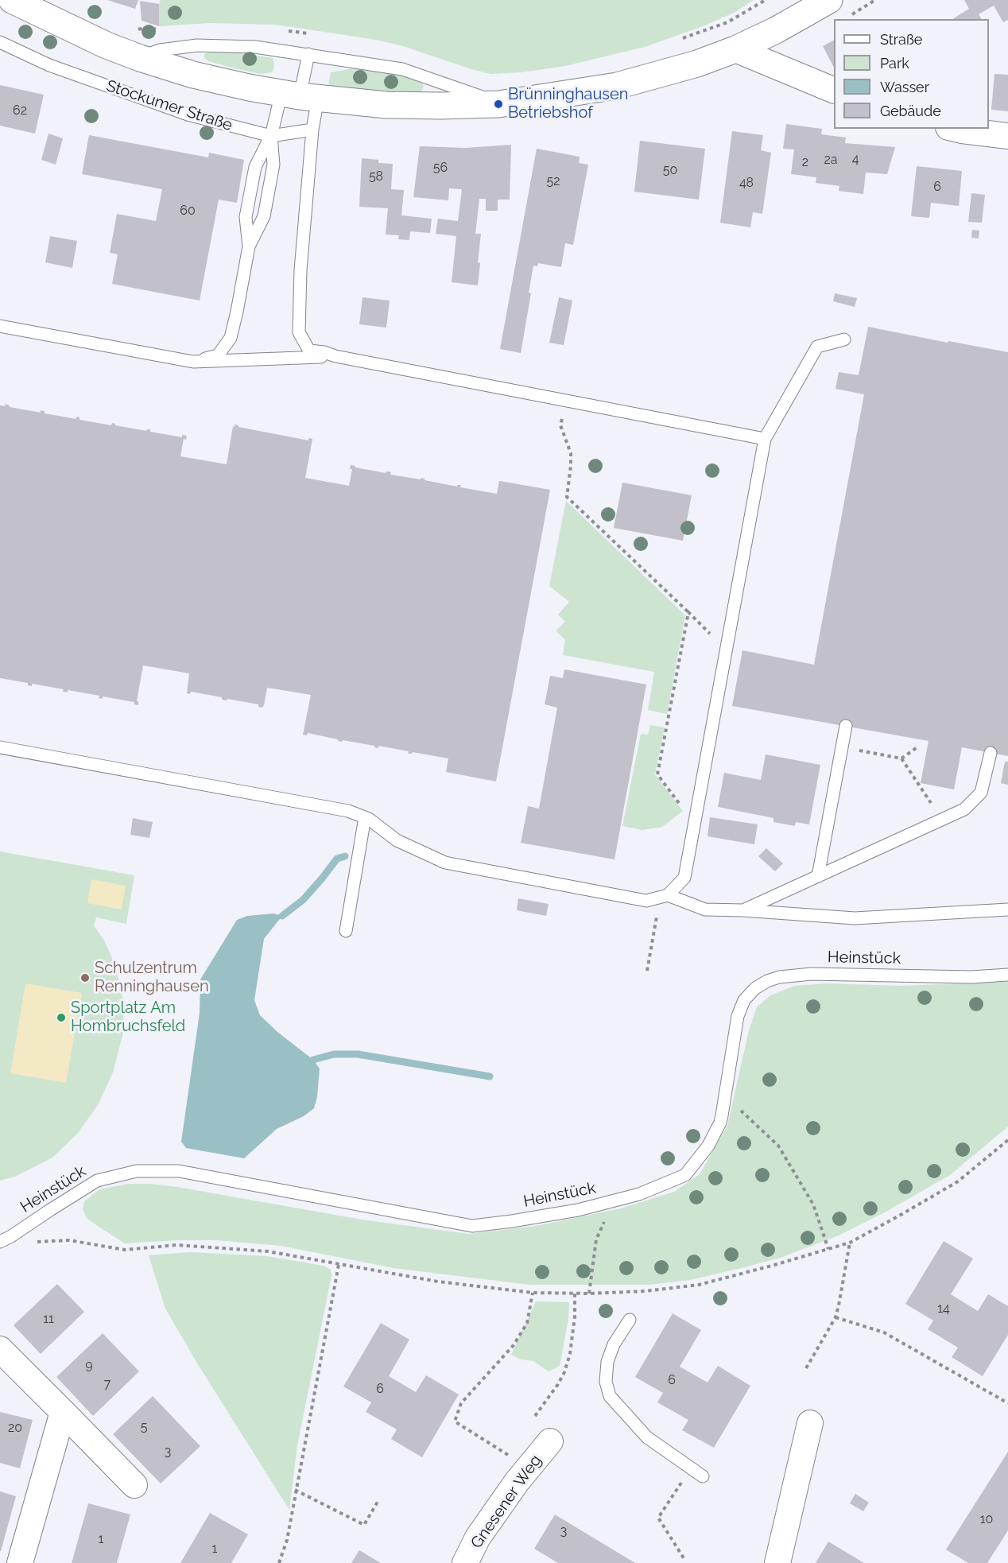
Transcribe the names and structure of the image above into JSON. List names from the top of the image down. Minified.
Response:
{"streets":{"street":["Gnesener Weg"],"lane":["Stockumer Straße","Heinstück"]},"places":["Brünninghausen Betriebshof","Schulzentrum Renninghausen","Sportplatz Am Hombruchsfeld"],"house_numbers":["62","4","2a","2","56","50","58","52","48","6","60","14","11","9","6","7","6","5","20","3","10","3","1","1"],"legend":["Straße","Park","Wasser","Gebäude"]}
